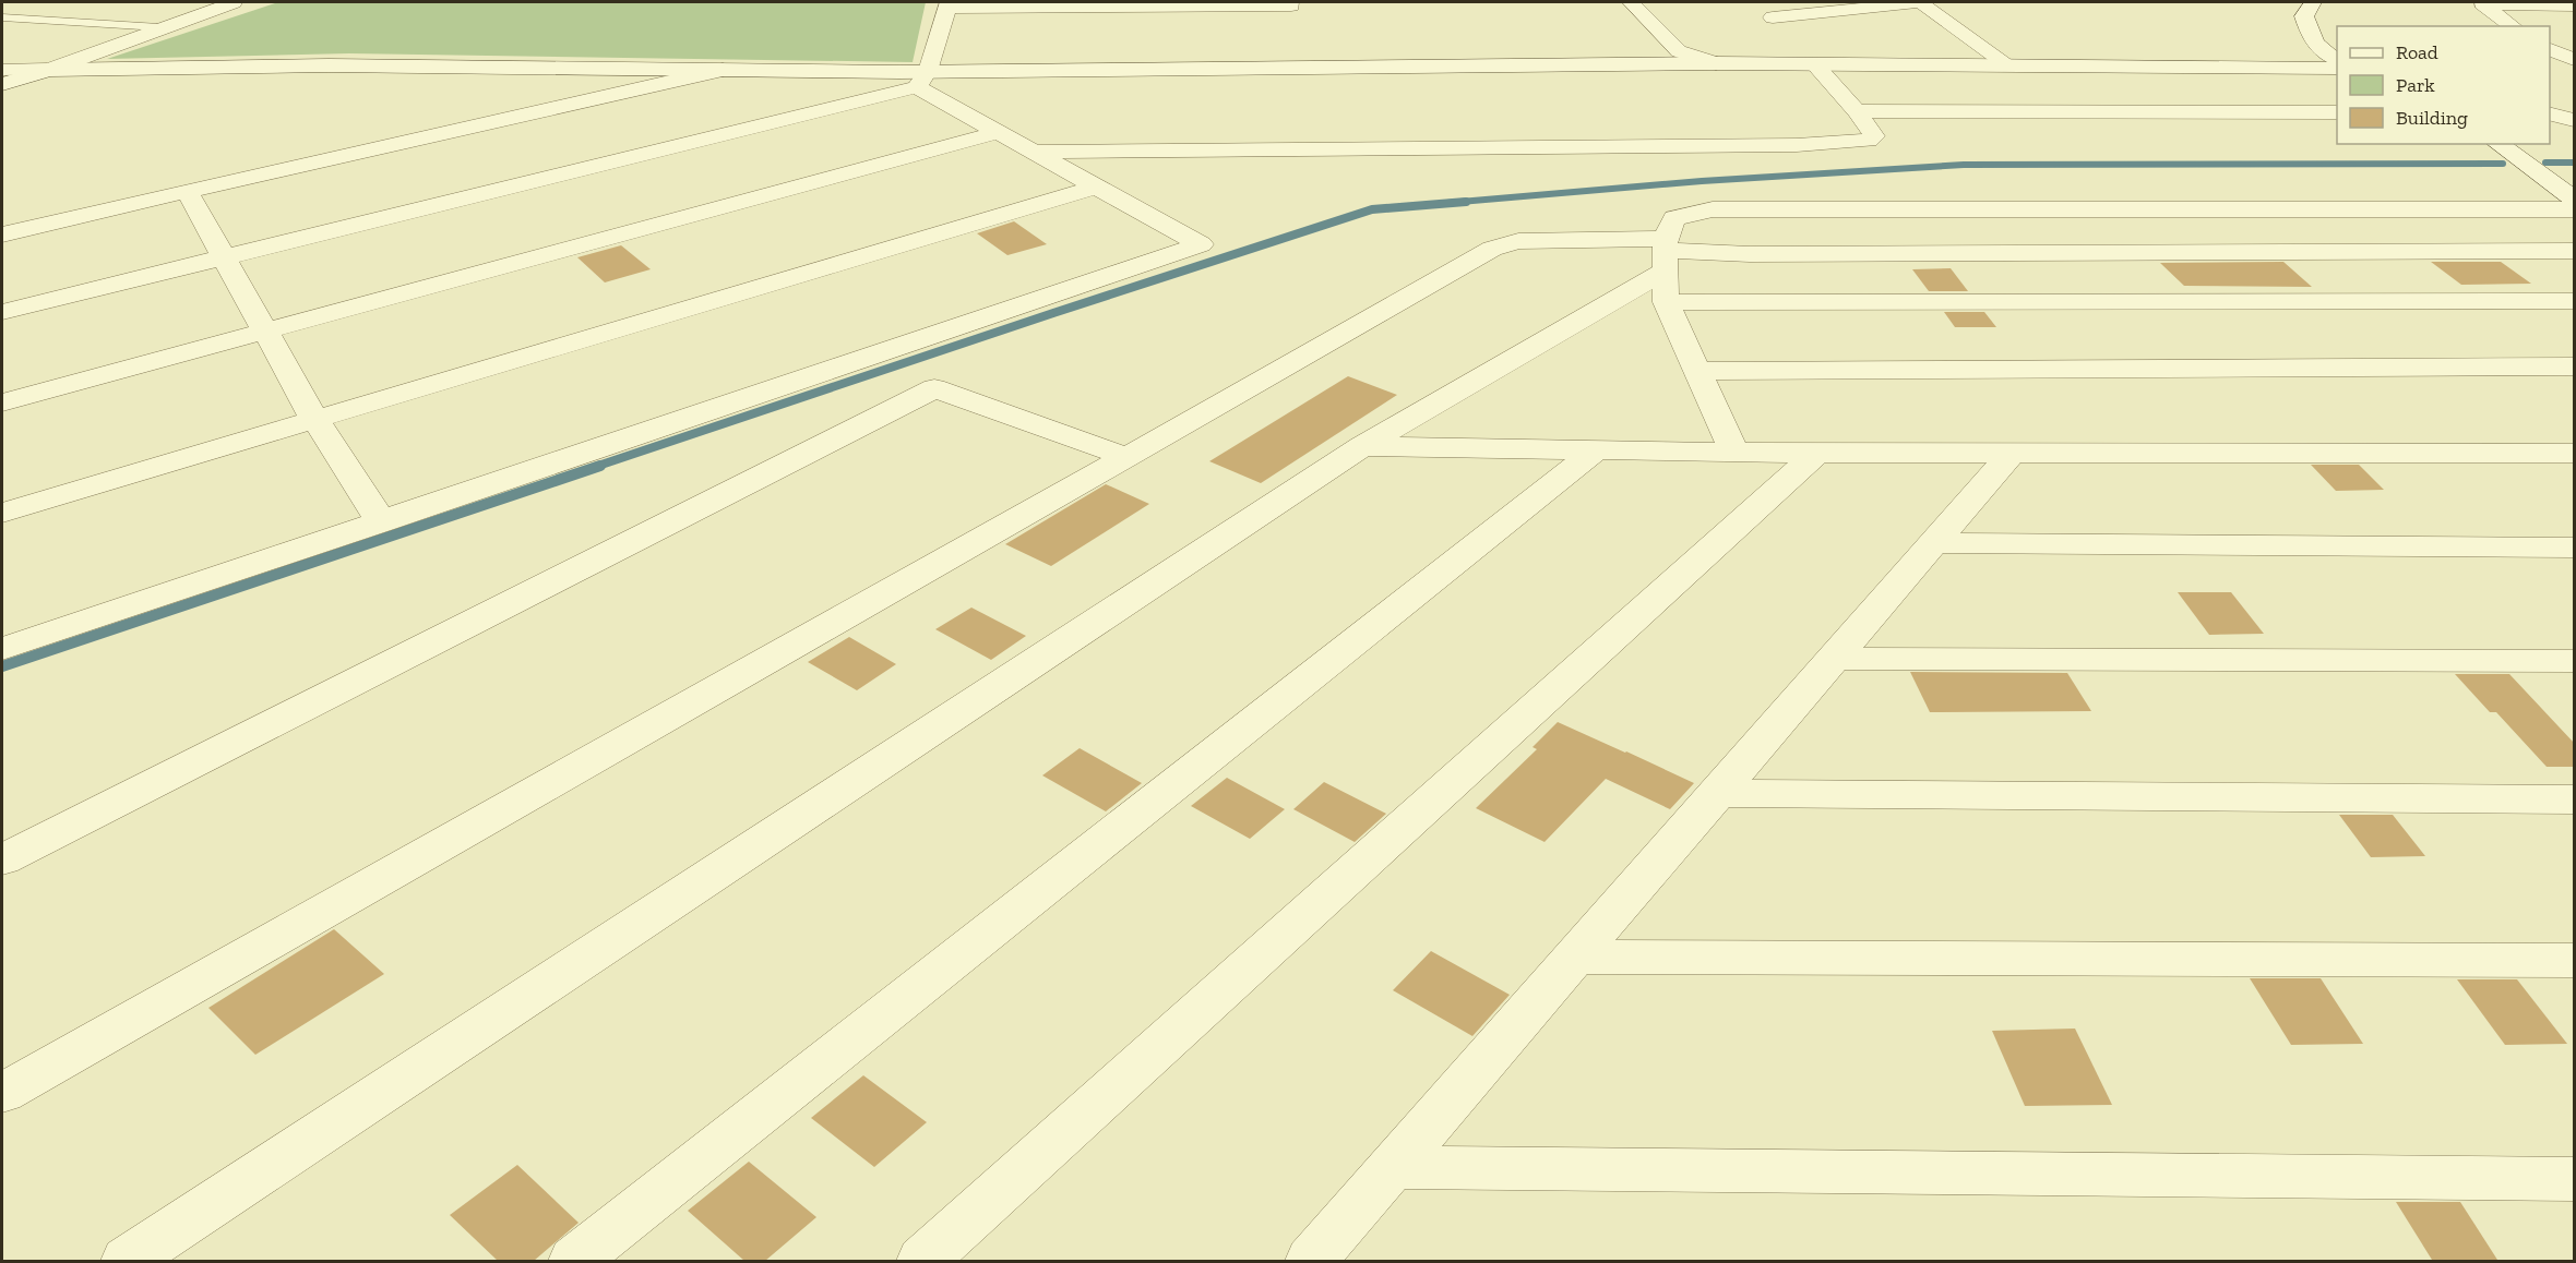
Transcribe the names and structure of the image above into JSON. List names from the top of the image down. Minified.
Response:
{"legend":["Road","Park","Building"]}
